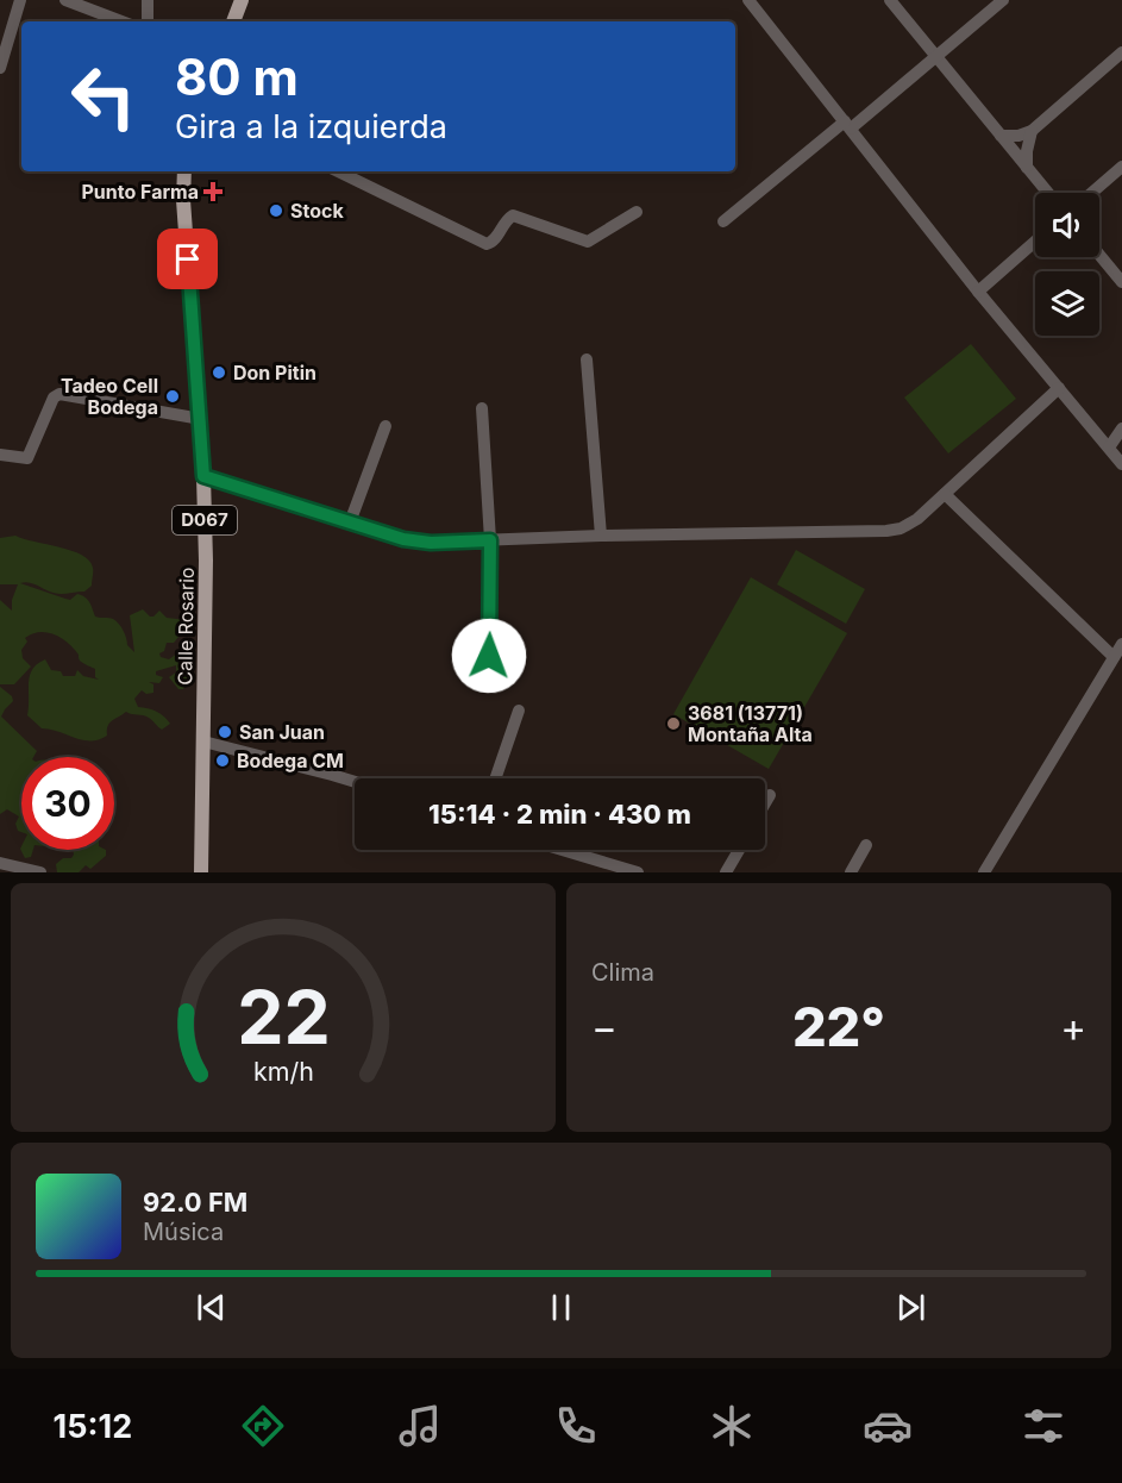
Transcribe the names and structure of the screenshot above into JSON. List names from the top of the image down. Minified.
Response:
{"streets":{"main road":["D067","Calle Rosario"]},"places":{"health":["Punto Farma"],"other":["Stock","Don Pitin","Tadeo Cell Bodega","3681 (13771) Montaña Alta","San Juan","Bodega CM"]},"page":{"turn":["80 m","Gira a la izquierda"],"limit":"30","trip":"15:14 · 2 min · 430 m","tile":"Clima","heat":["−","22°","+"],"song":["92.0 FM","Música"],"tabs":"15:12","gauge":["22","km/h"]}}
